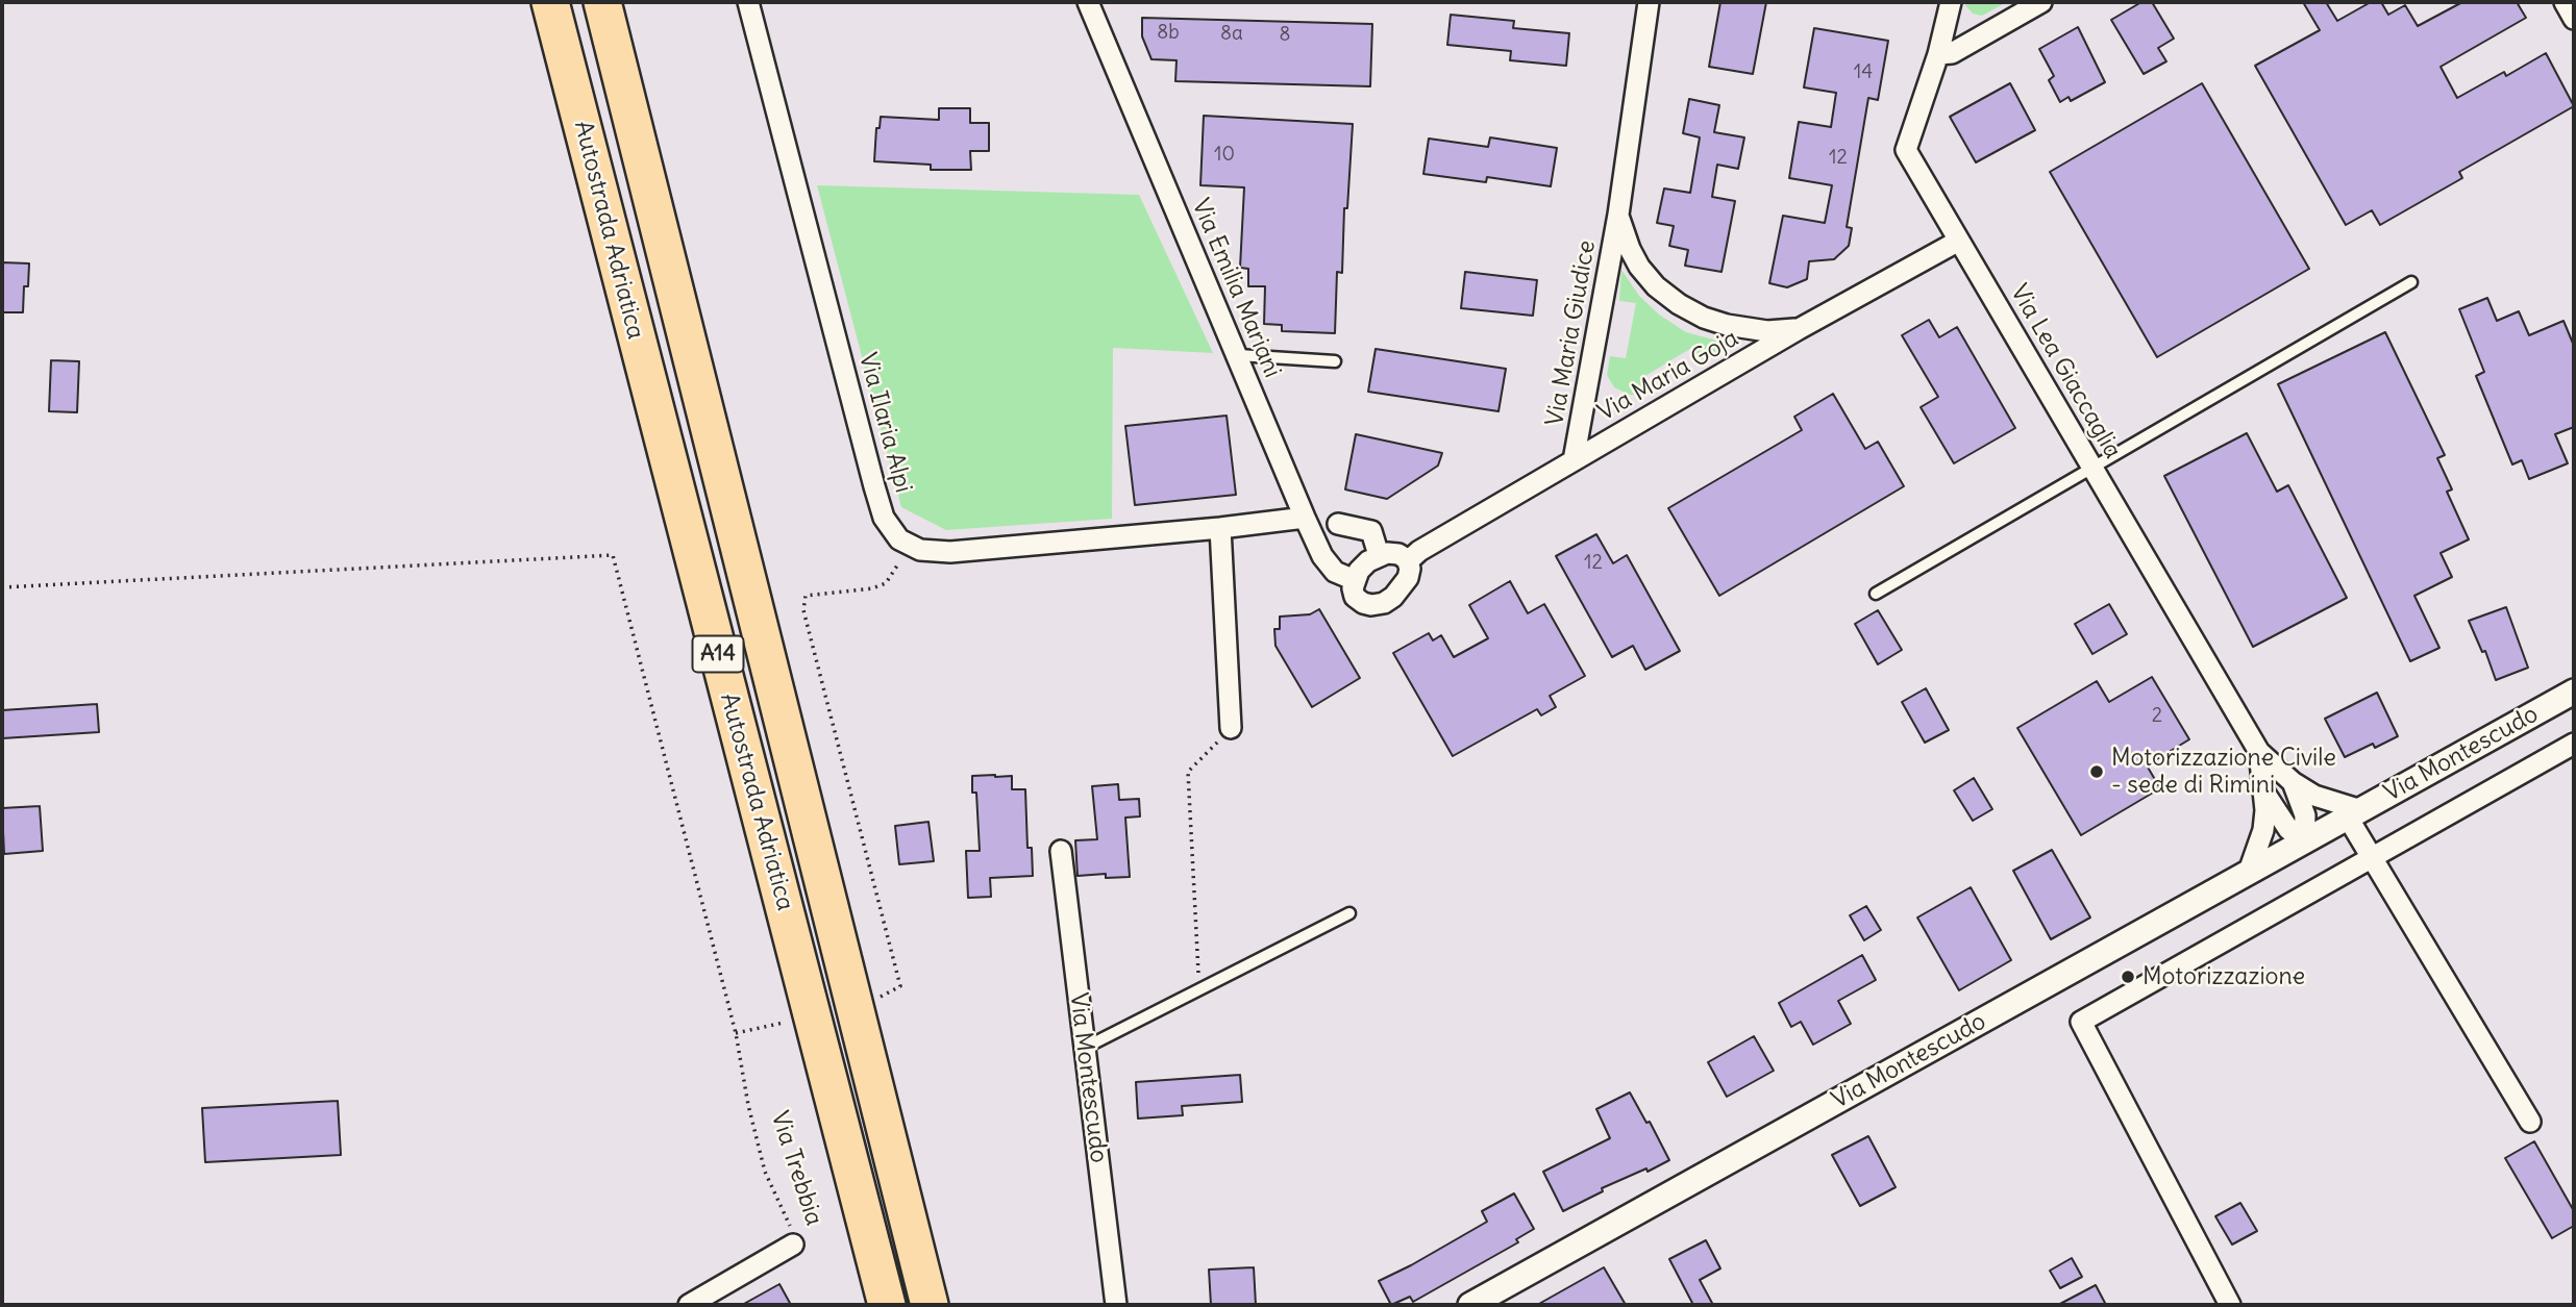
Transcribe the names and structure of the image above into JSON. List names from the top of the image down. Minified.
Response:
{"streets":{"highway":["Autostrada Adriatica","A14"],"street":["Via Emilia Mariani","Via Maria Giudice","Via Lea Giaccaglia","Via Maria Goja","Via Ilaria Alpi","Via Montescudo","Via Trebbia"]},"crossings":[["Via Emilia Mariani","Via Maria Goja"],["Via Maria Giudice","Via Maria Goja"],["Via Lea Giaccaglia","Via Maria Goja"],["Via Lea Giaccaglia","Via Montescudo"]],"places":["Motorizzazione Civile - sede di Rimini","Motorizzazione"],"house_numbers":["8b","8a","8","14","10","12","12","2"]}
